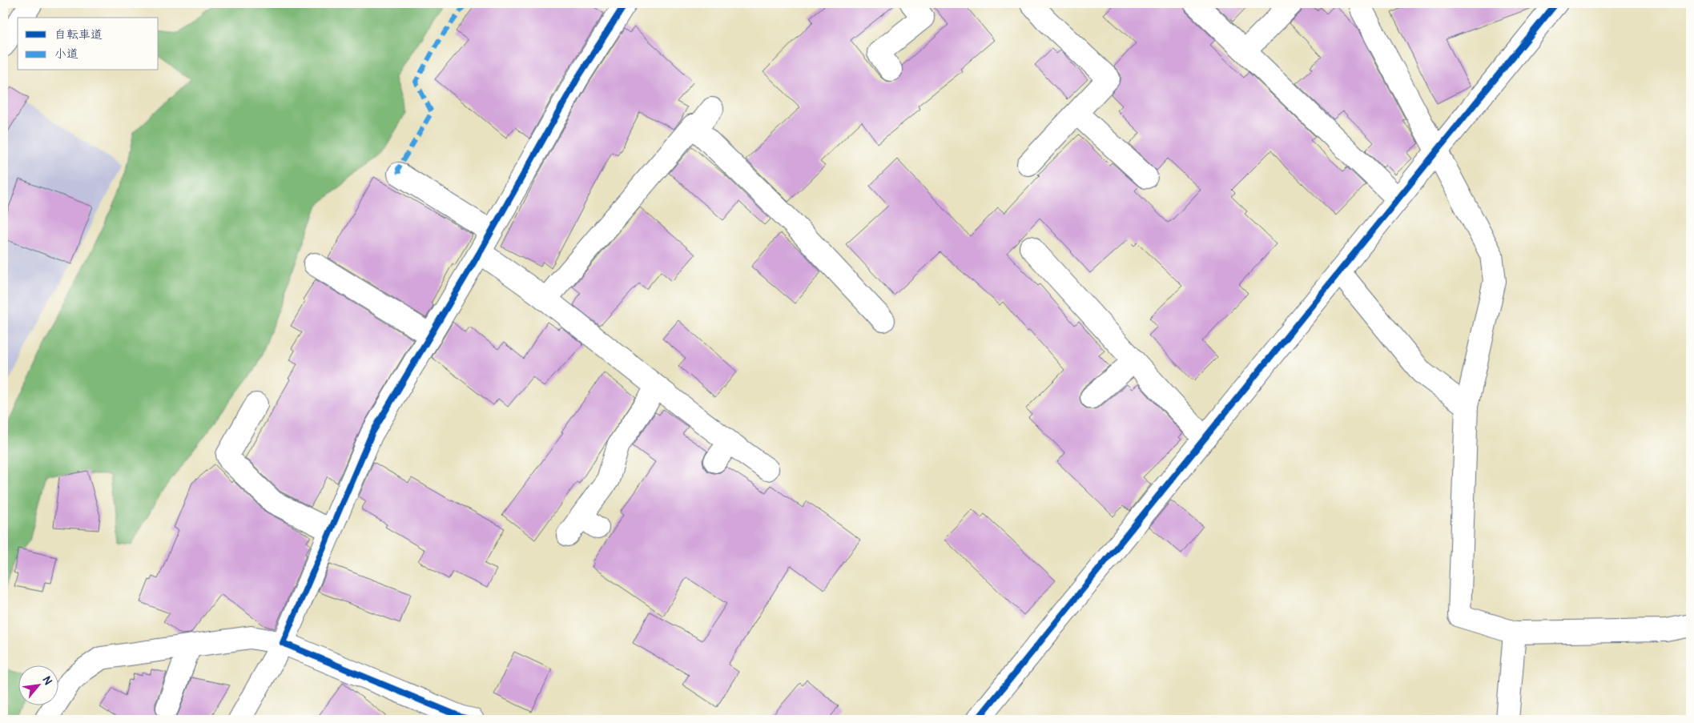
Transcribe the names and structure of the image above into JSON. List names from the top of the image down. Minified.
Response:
{"legend":["自転車道","小道"],"north":"top right"}
